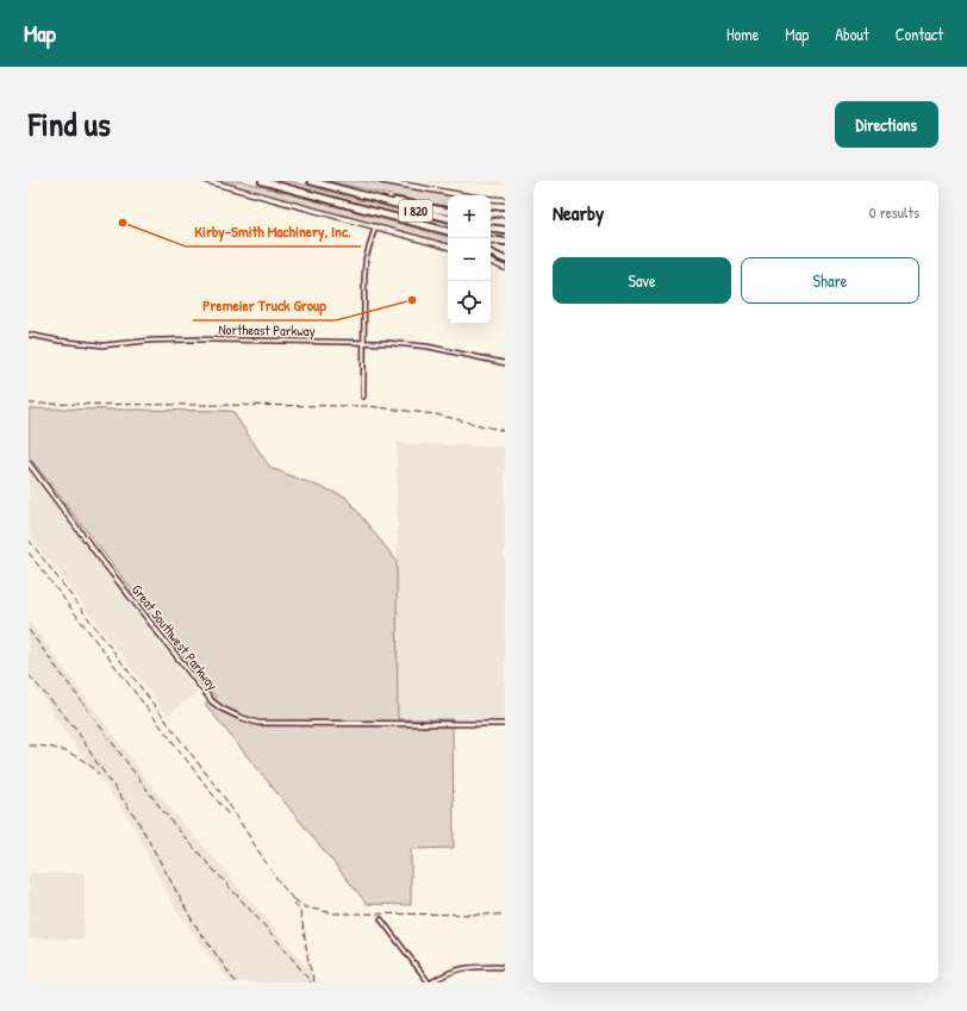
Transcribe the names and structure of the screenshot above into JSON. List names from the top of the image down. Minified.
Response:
{"streets":{"highway":["I 820"],"street":["Northeast Parkway","Great Southwest Parkway"]},"places":["Kirby-Smith Machinery, Inc.","Premeier Truck Group"],"page":{"header":"Map","nav":["Home","Map","About","Contact"],"title":"Find us","buttons":["Directions",["Save","Share"]],"heading":["Nearby","0 results"],"map_buttons":["+","−"]}}
